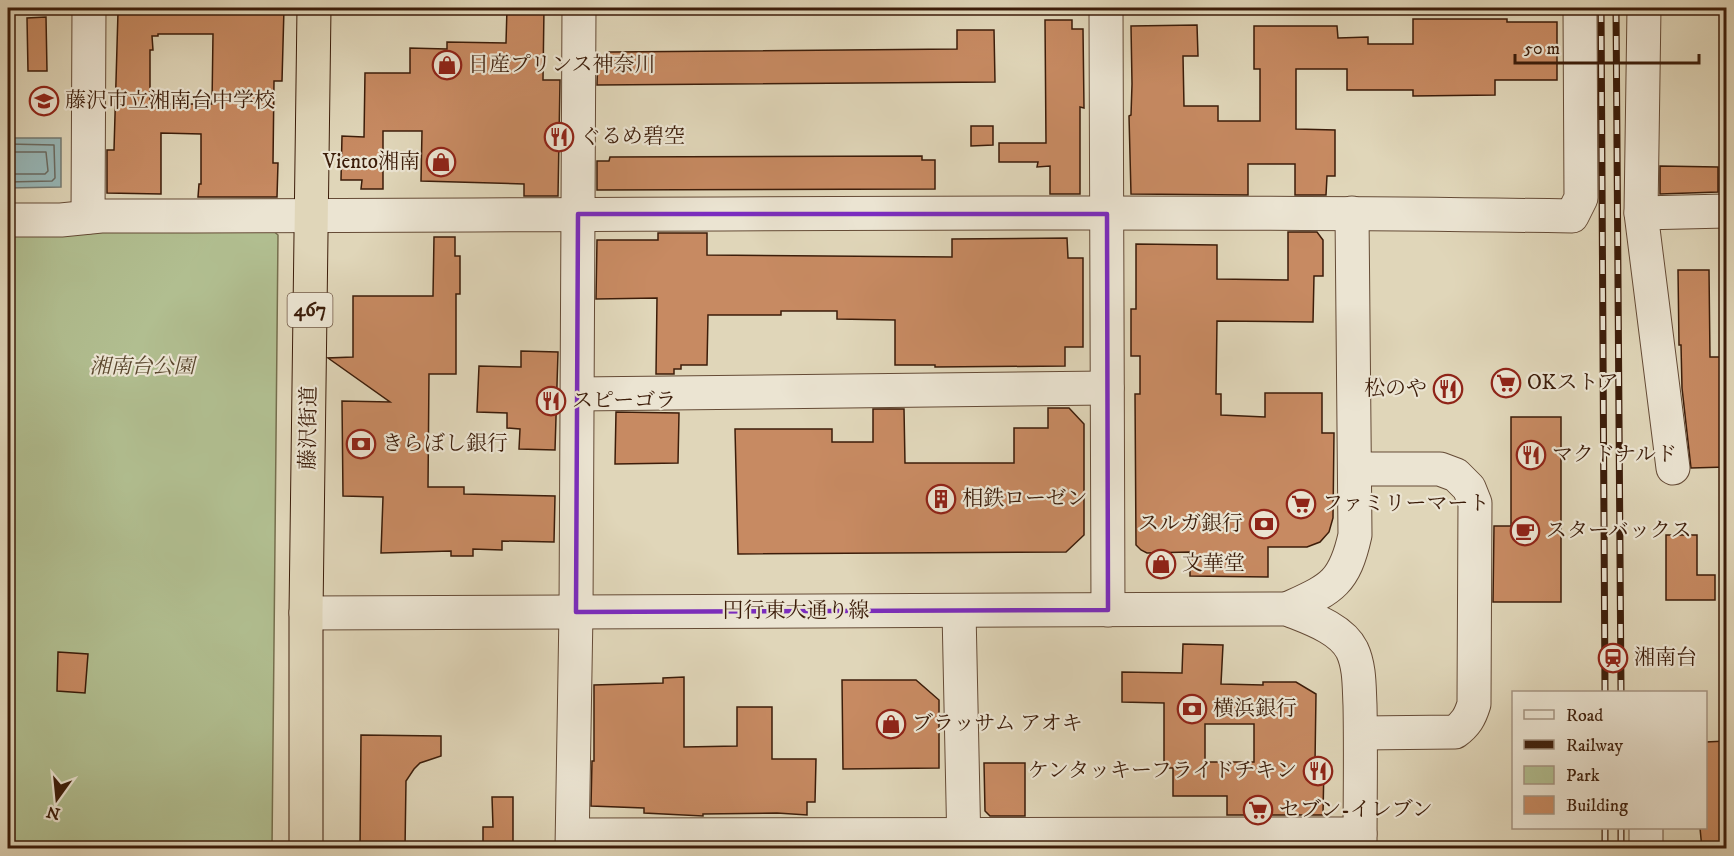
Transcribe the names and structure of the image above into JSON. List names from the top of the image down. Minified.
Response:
{"streets":{"highway":["467","藤沢街道"],"street":["円行東大通り線"]},"crossings":[["藤沢街道","円行東大通り線"]],"parks":["湘南台公園"],"places":{"shop":["日産プリンス神奈川","Viento湘南","文華堂","ブラッサム アオキ"],"school or university":["藤沢市立湘南台中学校"],"restaurant":["ぐるめ碧空","松のや","スピーゴラ","マクドナルド","ケンタッキーフライドチキン"],"supermarket":["OKストア","ファミリーマート","セブン-イレブン"],"bank":["きらぼし銀行","スルガ銀行","横浜銀行"],"building":["相鉄ローゼン"],"cafe":["スターバックス"],"station":["湘南台"]},"legend":["Road","Railway","Park","Building"],"scale_bar":"50 m","north":"bottom"}
